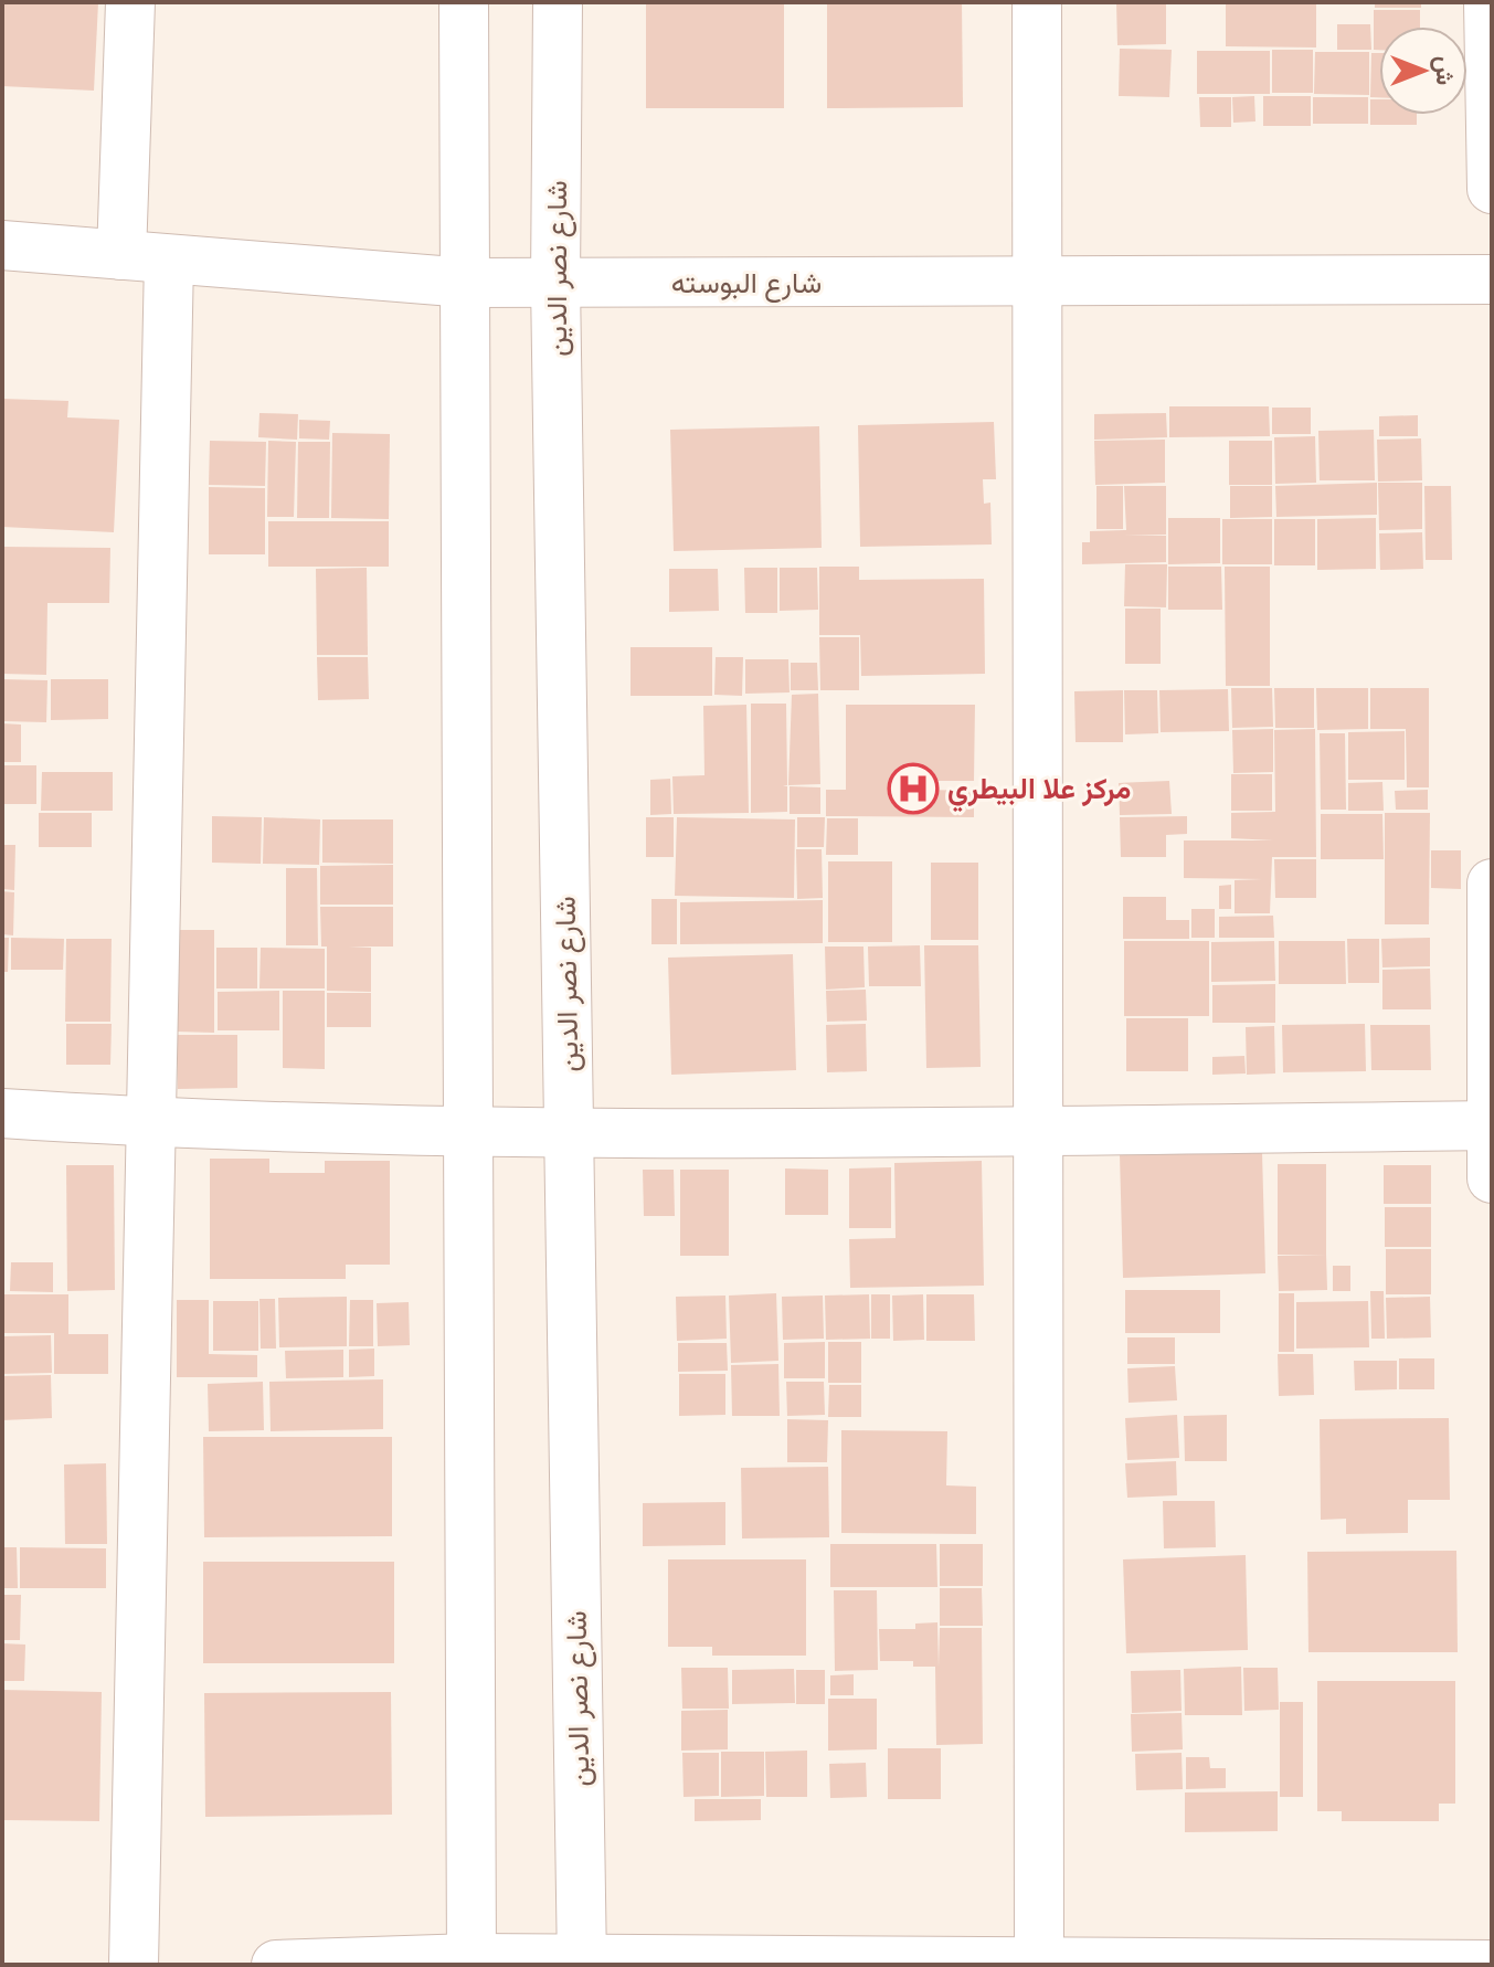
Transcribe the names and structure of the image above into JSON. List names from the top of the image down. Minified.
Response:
{"streets":{"street":["شارع نصر الدين","شارع البوسته"]},"crossings":[["شارع نصر الدين","شارع البوسته"]],"places":{"hospital":["مركز علا البيطري"]},"north":"right"}
